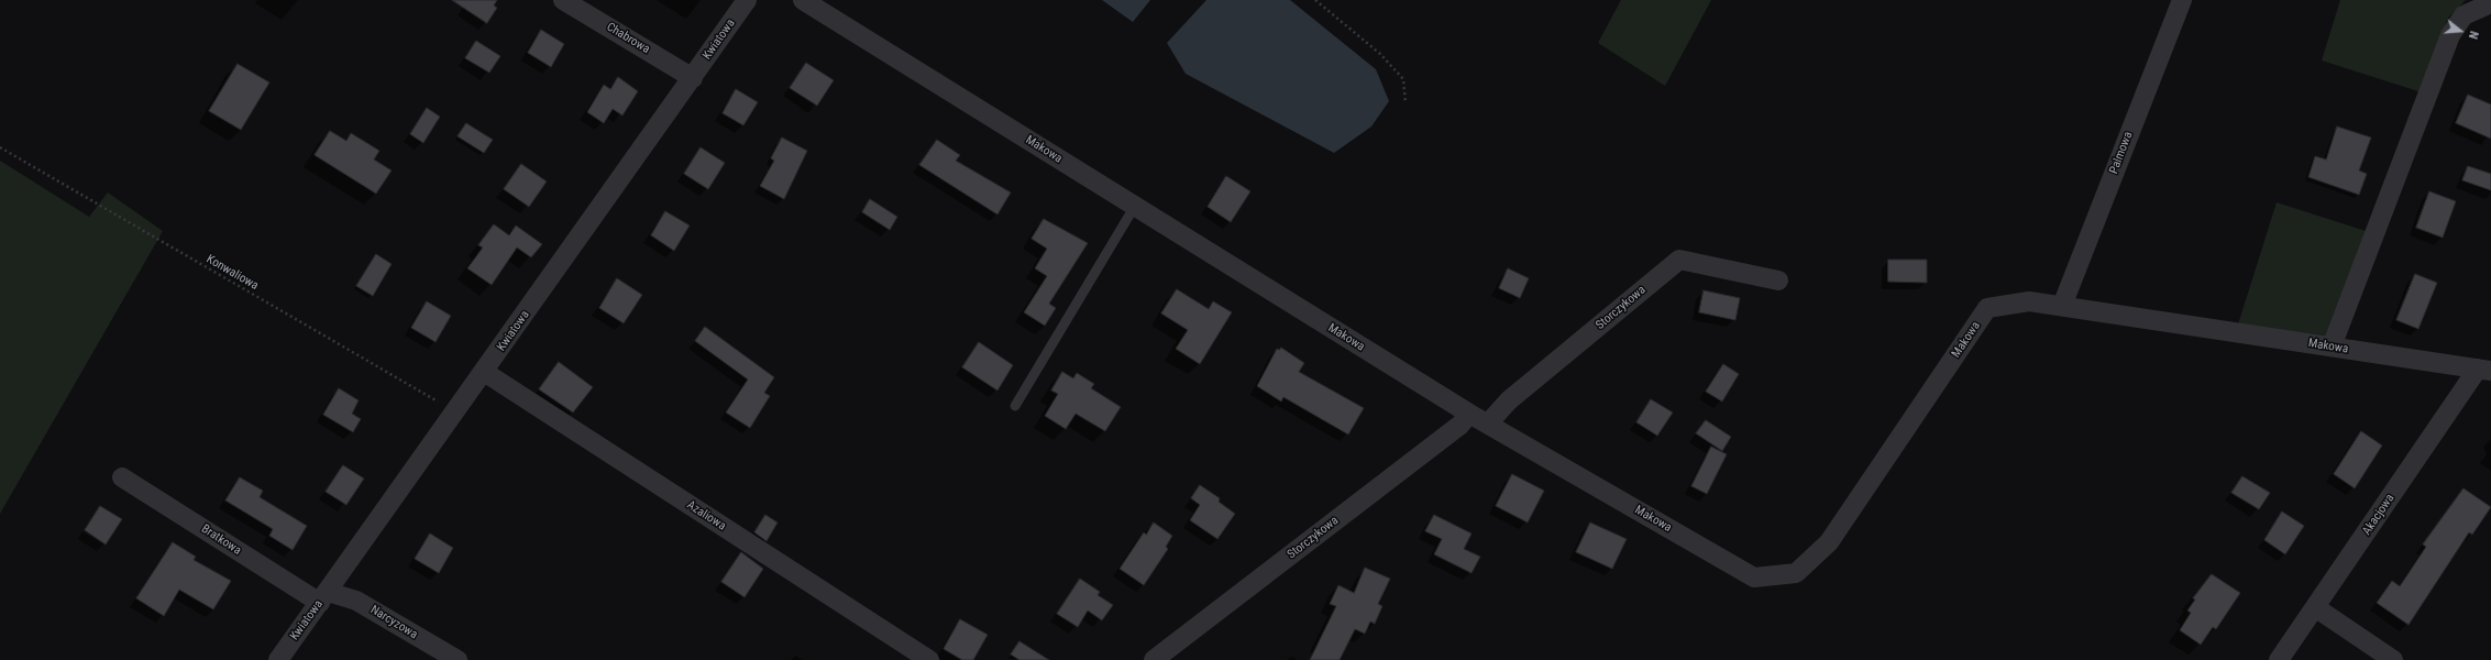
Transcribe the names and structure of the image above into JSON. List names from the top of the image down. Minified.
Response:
{"streets":{"street":["Chabrowa","Kwiatowa","Makowa","Palmowa","Storczykowa","Akacjowa","Azaliowa","Bratkowa","Narcyzowa"],"path":["Konwaliowa"]},"crossings":[["Chabrowa","Kwiatowa"],["Kwiatowa","Konwaliowa"],["Kwiatowa","Azaliowa"],["Kwiatowa","Bratkowa"],["Kwiatowa","Narcyzowa"],["Makowa","Palmowa"],["Makowa","Storczykowa"],["Makowa","Akacjowa"],["Bratkowa","Narcyzowa"]],"north":"right"}
